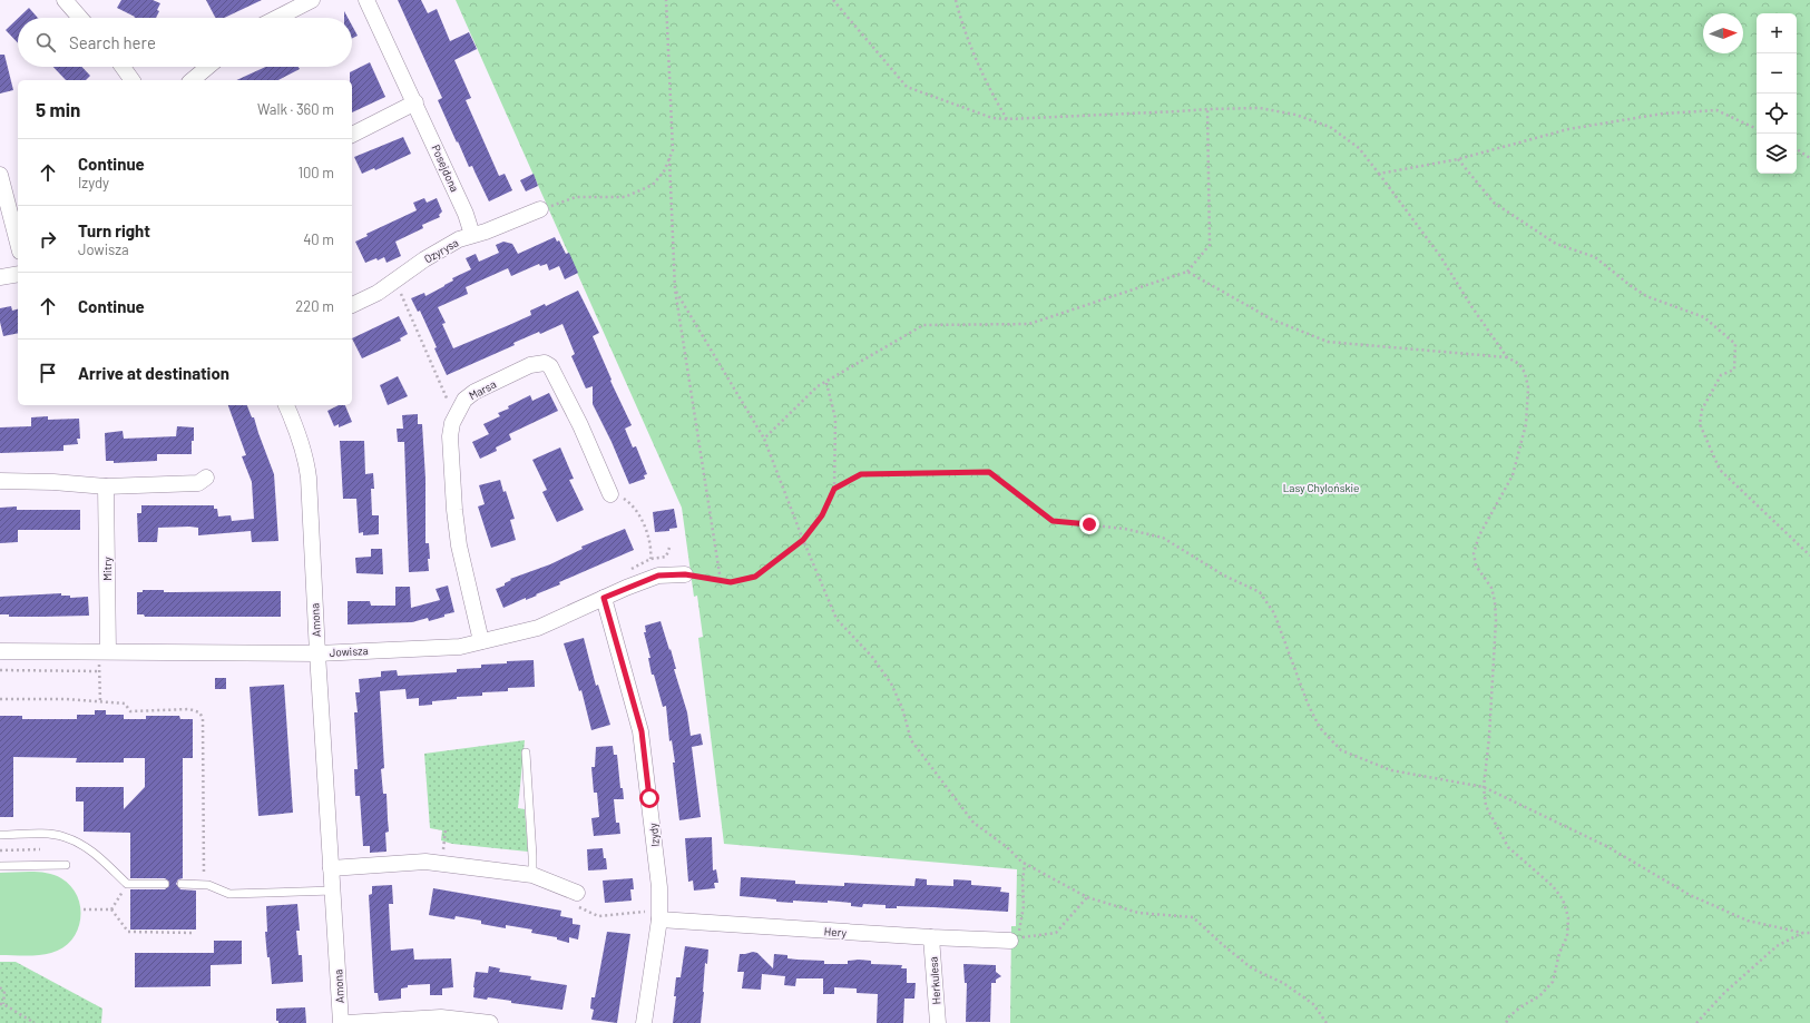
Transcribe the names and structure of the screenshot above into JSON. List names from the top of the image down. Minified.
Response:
{"streets":{"street":["Posejdona","Ozyrysa","Marsa","Mitry","Amona","Jowisza","Izydy","Hery","Herkulesa"]},"crossings":[["Posejdona","Ozyrysa"],["Marsa","Jowisza"],["Mitry","Jowisza"],["Amona","Jowisza"],["Jowisza","Izydy"],["Izydy","Hery"],["Hery","Herkulesa"]],"parks":["Lasy Chylońskie"],"north":"right","page":{"map_buttons":["+","−"],"search":"Search here","heading":["5 min","Walk · 360 m"],"list":[["Continue","Izydy","100 m"],["Turn right","Jowisza","40 m"],["Continue","220 m"],"Arrive at destination"]}}
